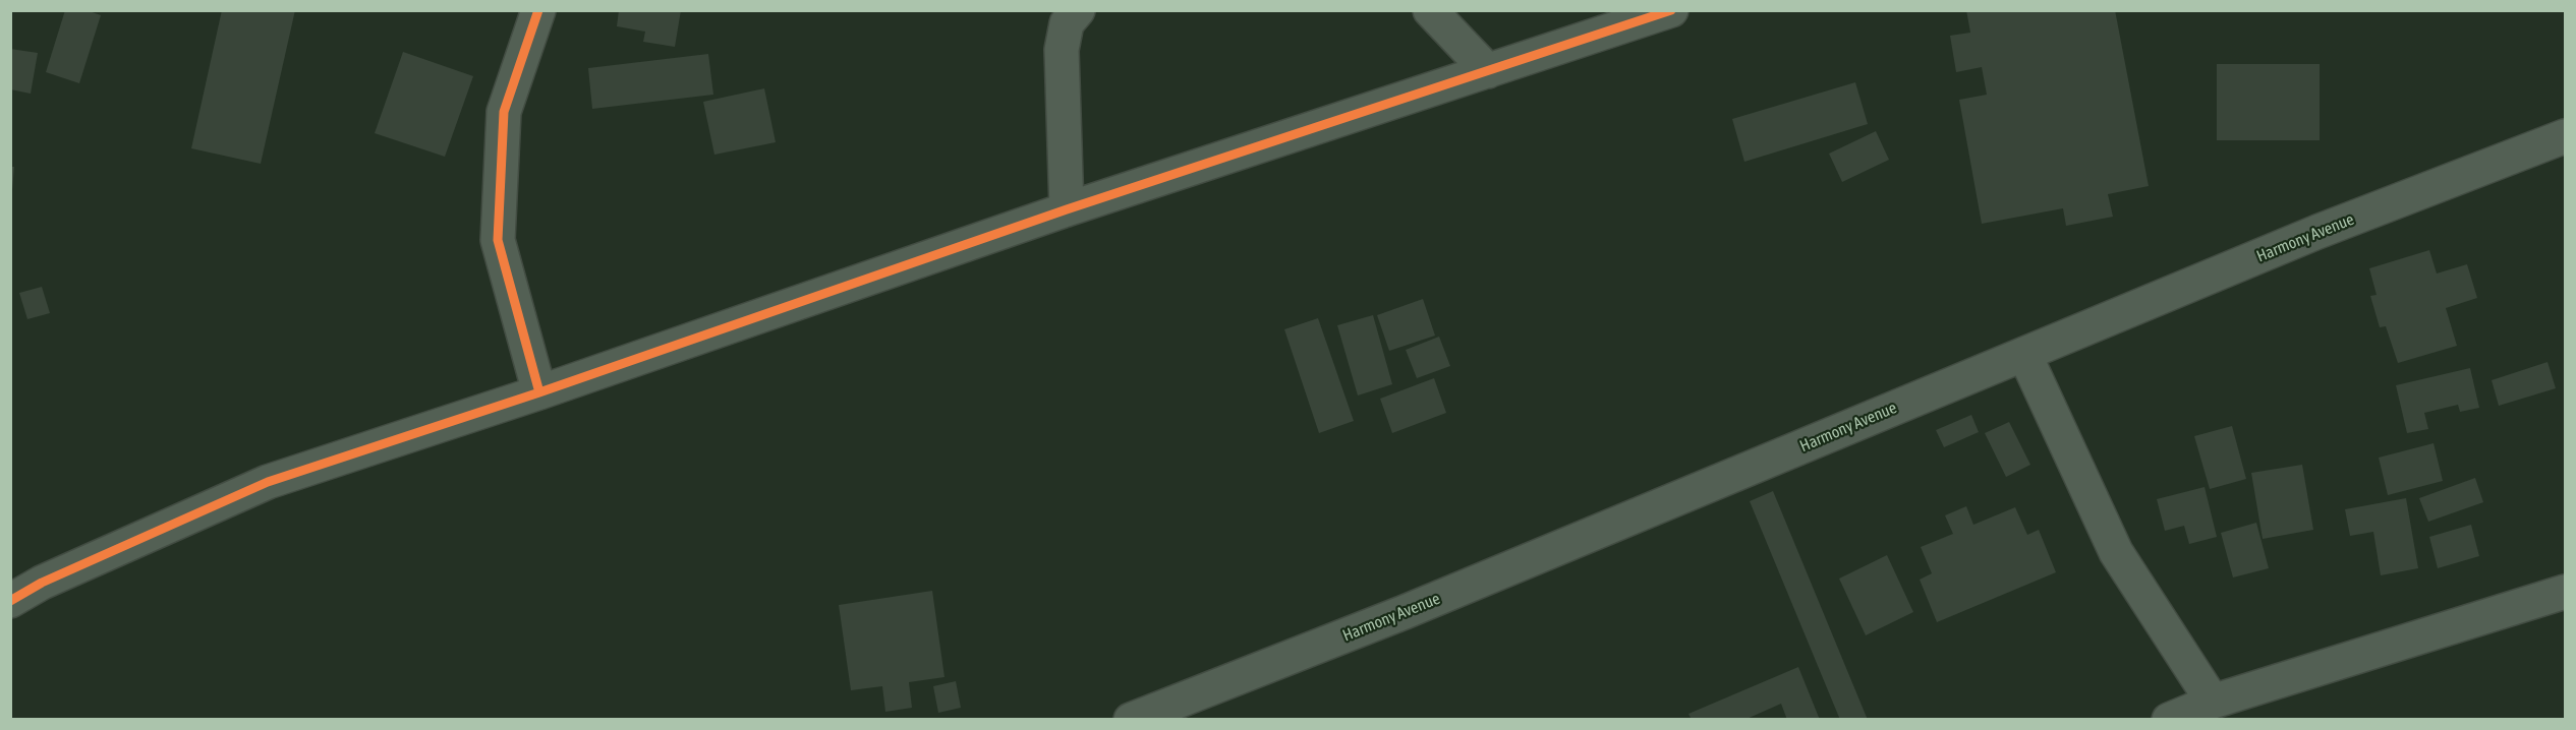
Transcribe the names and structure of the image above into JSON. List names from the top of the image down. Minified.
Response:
{"streets":{"street":["Harmony Avenue"]}}
